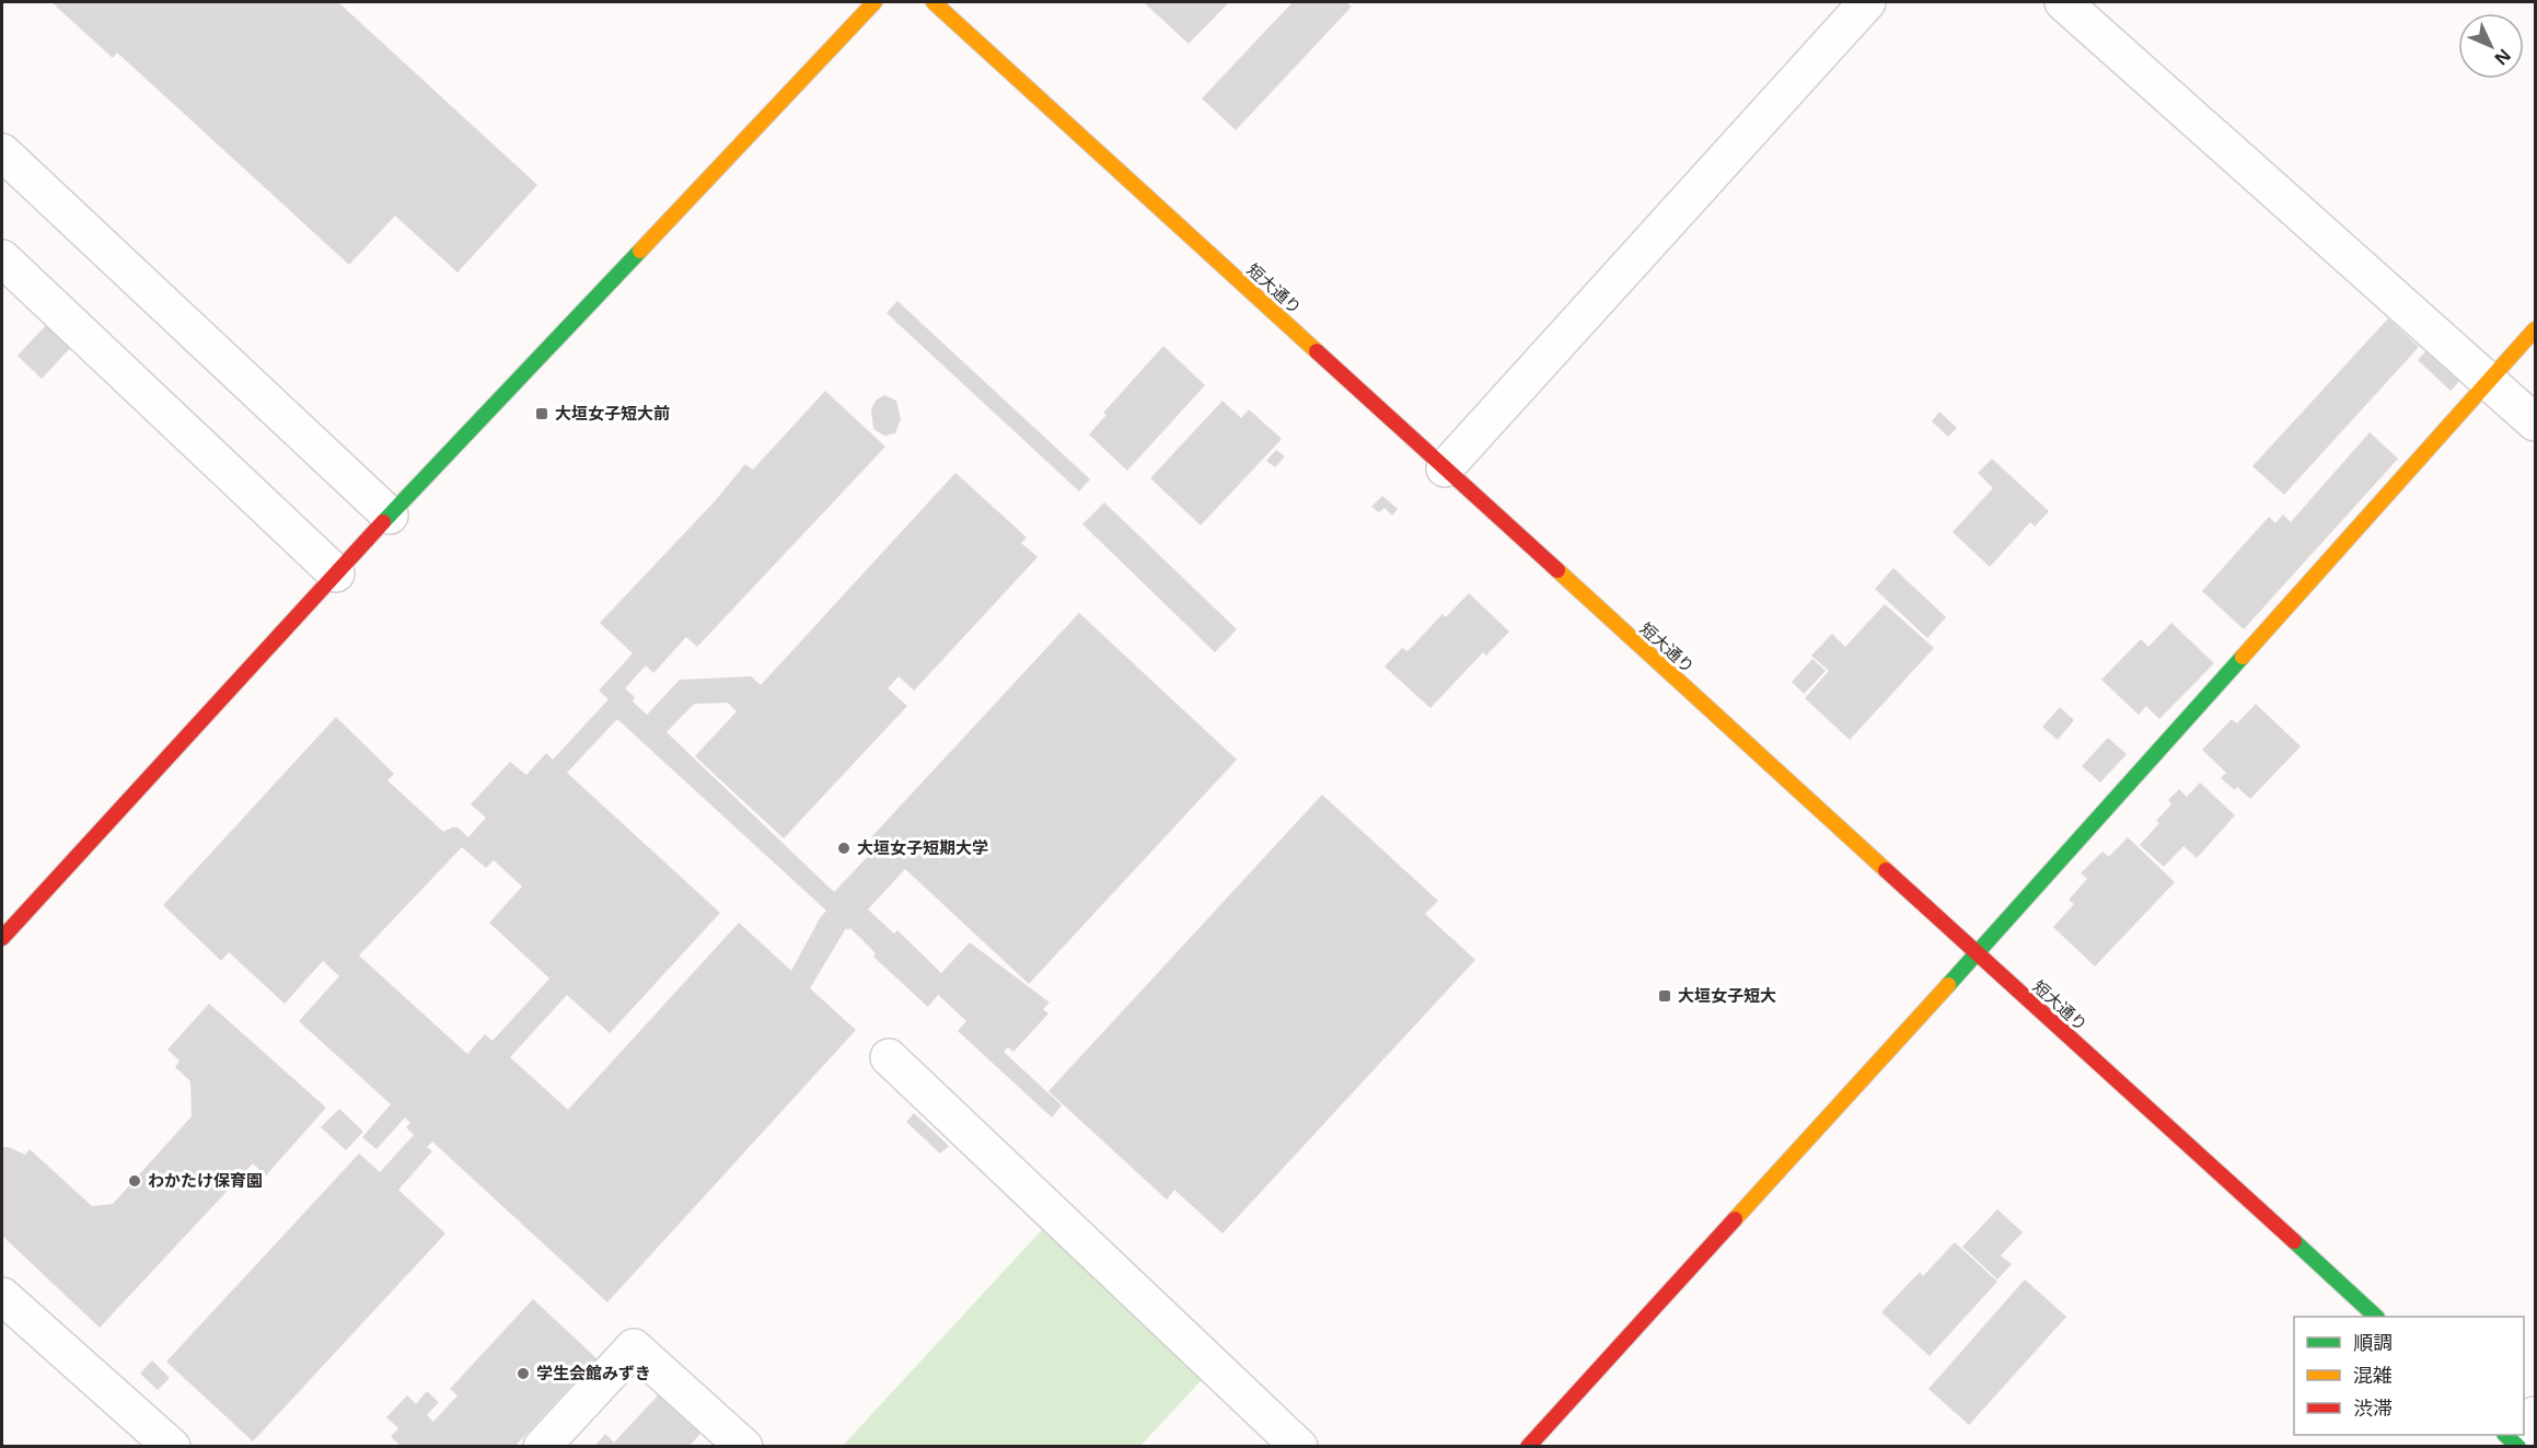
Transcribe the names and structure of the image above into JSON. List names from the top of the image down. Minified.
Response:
{"streets":{"street":["短大通り"]},"places":{"transit":["大垣女子短大前","大垣女子短大"],"other":["大垣女子短期大学","わかたけ保育園","学生会館みずき"]},"legend":["順調","混雑","渋滞"],"north":"bottom right"}
